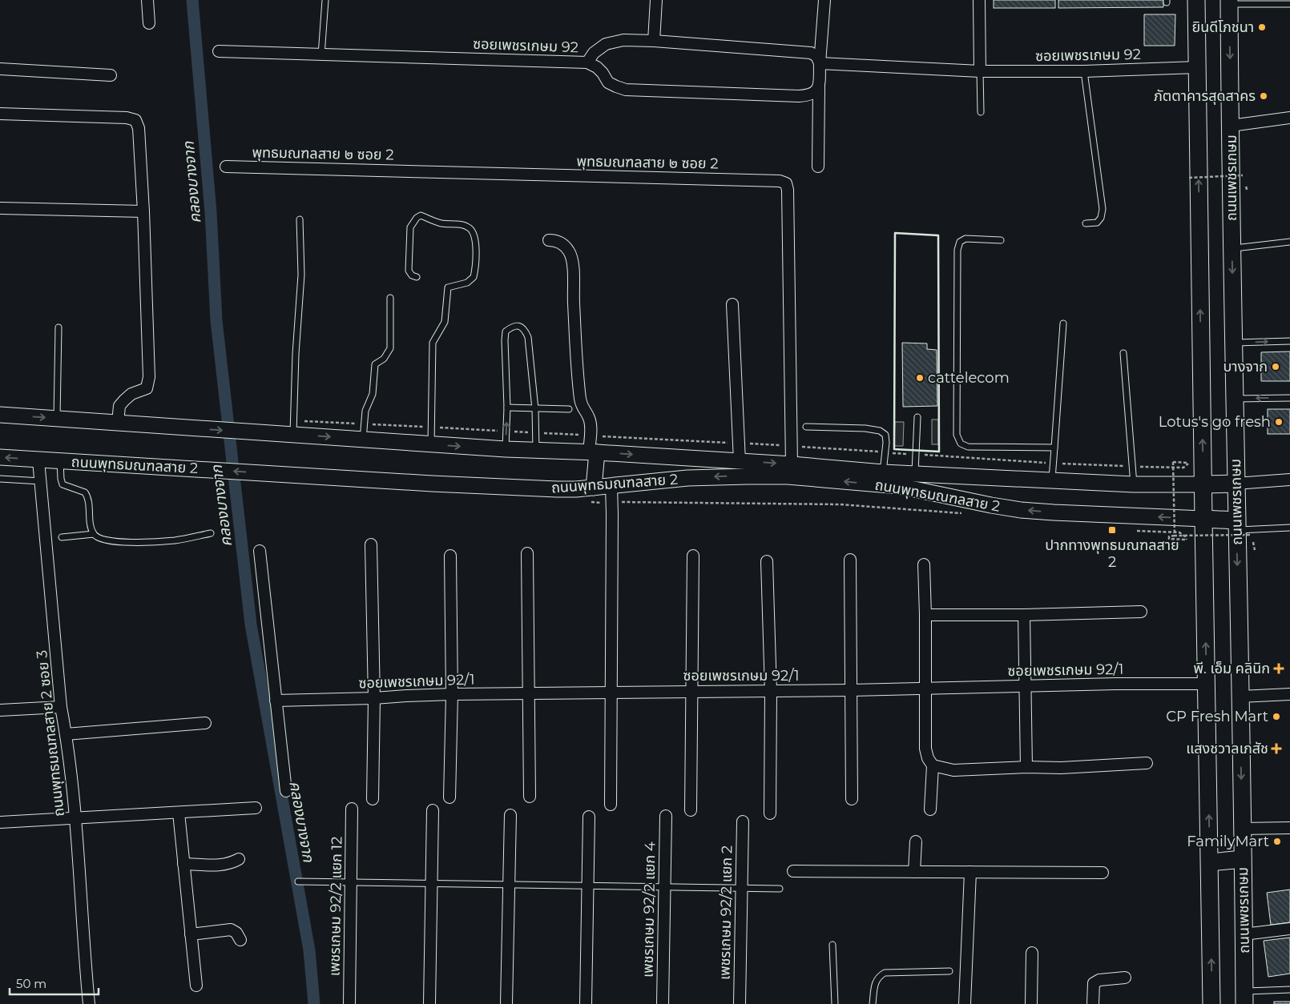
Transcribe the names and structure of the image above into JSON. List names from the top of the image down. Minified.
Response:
{"streets":{"main road":["ถนนเพชรเกษม","ถนนพุทธมณฑลสาย 2"],"street":["ซอยเพชรเกษม 92","พุทธมณฑลสาย ๒ ซอย 2","ซอยเพชรเกษม 92/1","ถนนพุทธมณฑลสาย 2 ซอย 3","เพชรเกษม 92/2 แยก 12","เพชรเกษม 92/2 แยก 4","เพชรเกษม 92/2 แยก 2"]},"crossings":[["พุทธมณฑลสาย ๒ ซอย 2","ถนนพุทธมณฑลสาย 2"],["ถนนพุทธมณฑลสาย 2","ถนนพุทธมณฑลสาย 2 ซอย 3"]],"water":["คลองบางจาก"],"places":{"other":["ยินดีโภชนา","ภัตตาคารสุดสาคร","บางจาก","cattelecom","Lotus's go fresh","CP Fresh Mart","FamilyMart"],"transit":["ปากทางพุทธมณฑลสาย 2"],"health":["พี. เอ็ม คลินิก","แสงชวาลเภสัช"]},"scale_bar":"50 m"}
